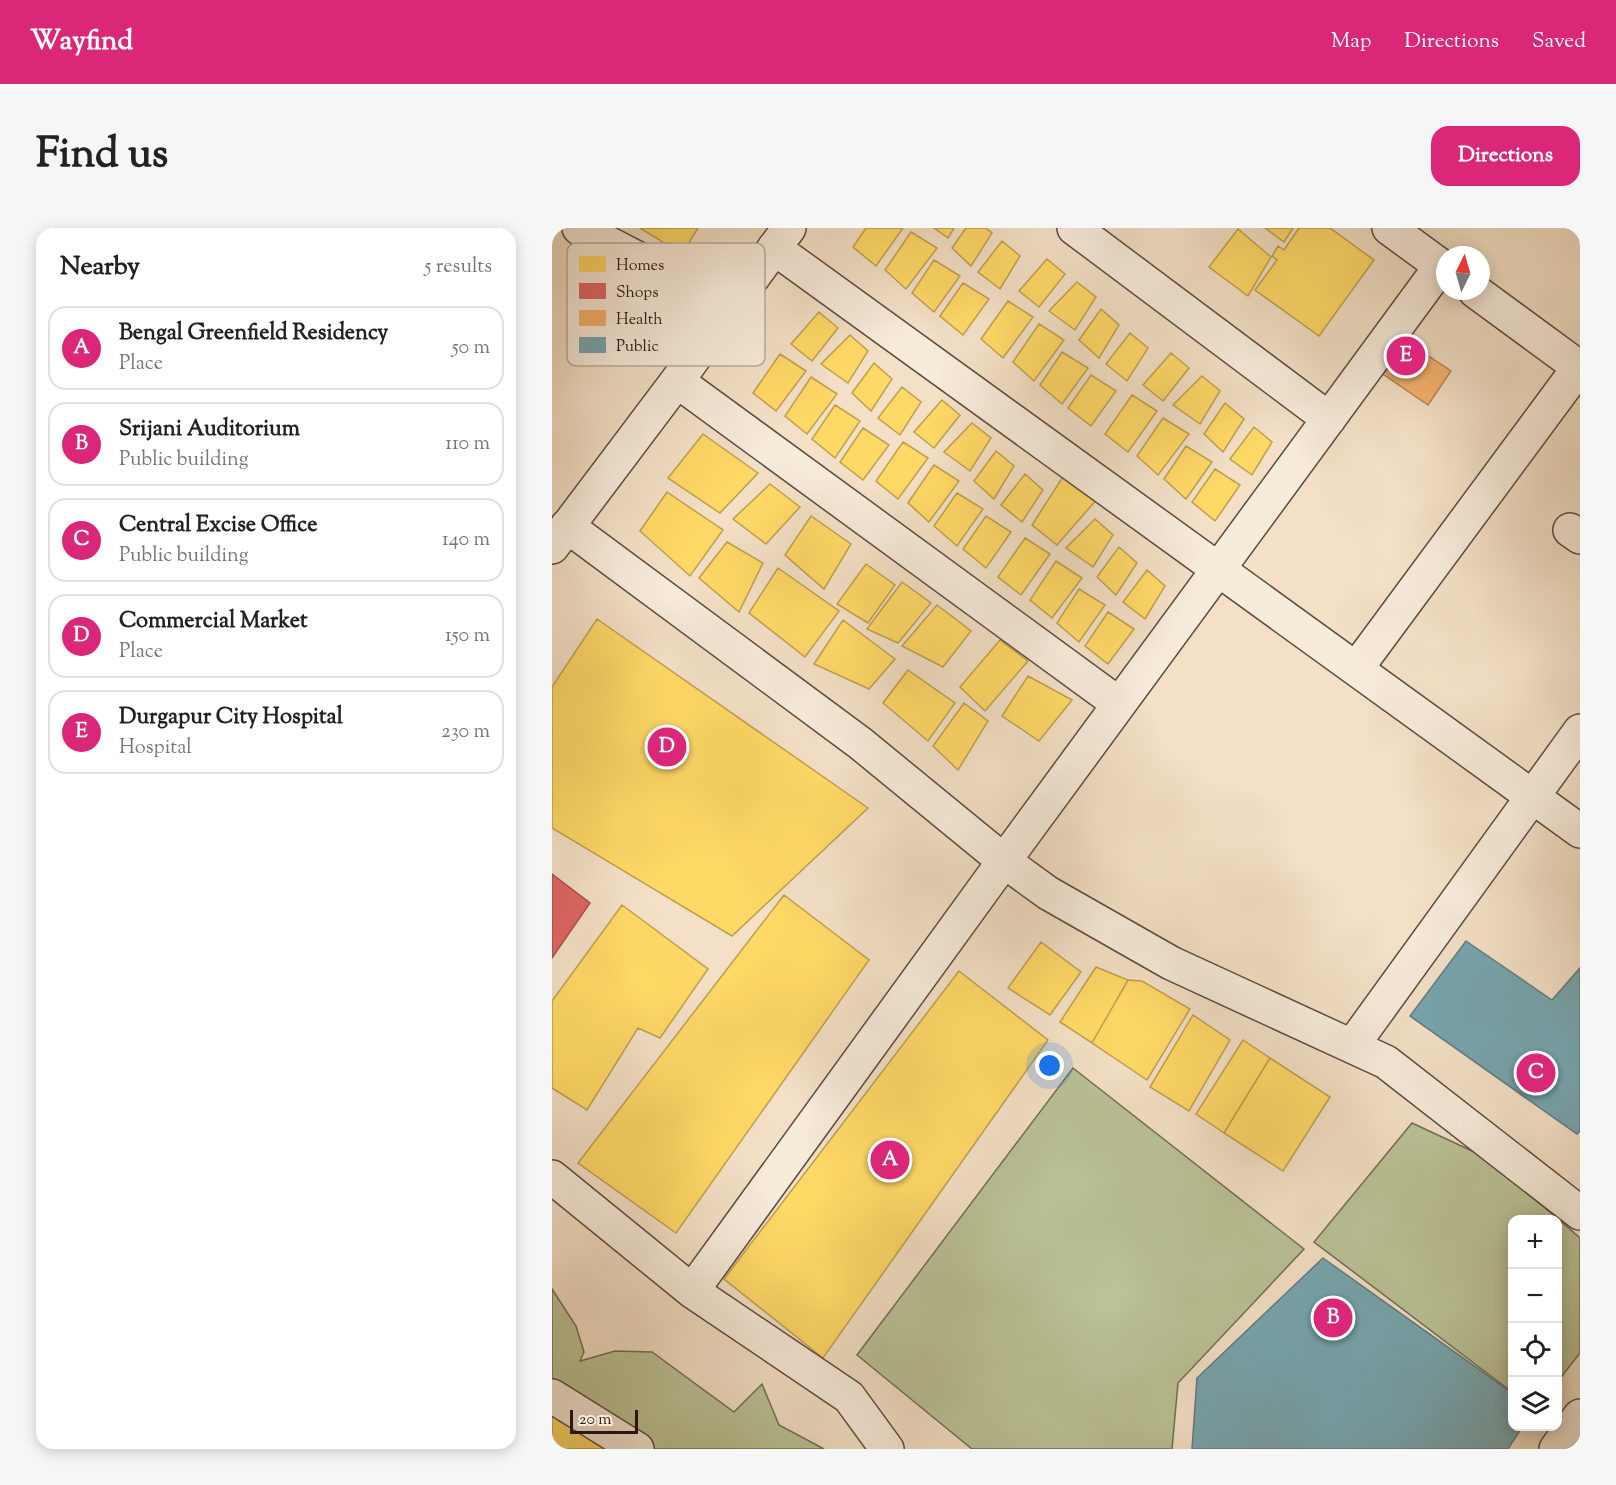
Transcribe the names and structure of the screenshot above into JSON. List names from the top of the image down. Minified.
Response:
{"legend":["Homes","Shops","Health","Public"],"scale_bar":"20 m","north":"top","page":{"header":"Wayfind","nav":["Map","Directions","Saved"],"title":"Find us","buttons":"Directions","heading":["Nearby","5 results"],"list":[{"mark":"A","name":"Bengal Greenfield Residency","note":"Place","value":"50 m"},{"mark":"B","name":"Srijani Auditorium","note":"Public building","value":"110 m"},{"mark":"C","name":"Central Excise Office","note":"Public building","value":"140 m"},{"mark":"D","name":"Commercial Market","note":"Place","value":"150 m"},{"mark":"E","name":"Durgapur City Hospital","note":"Hospital","value":"230 m"}],"pins":["E","D","C","A","B"],"map_buttons":["+","−"],"scale":"20 m"}}
